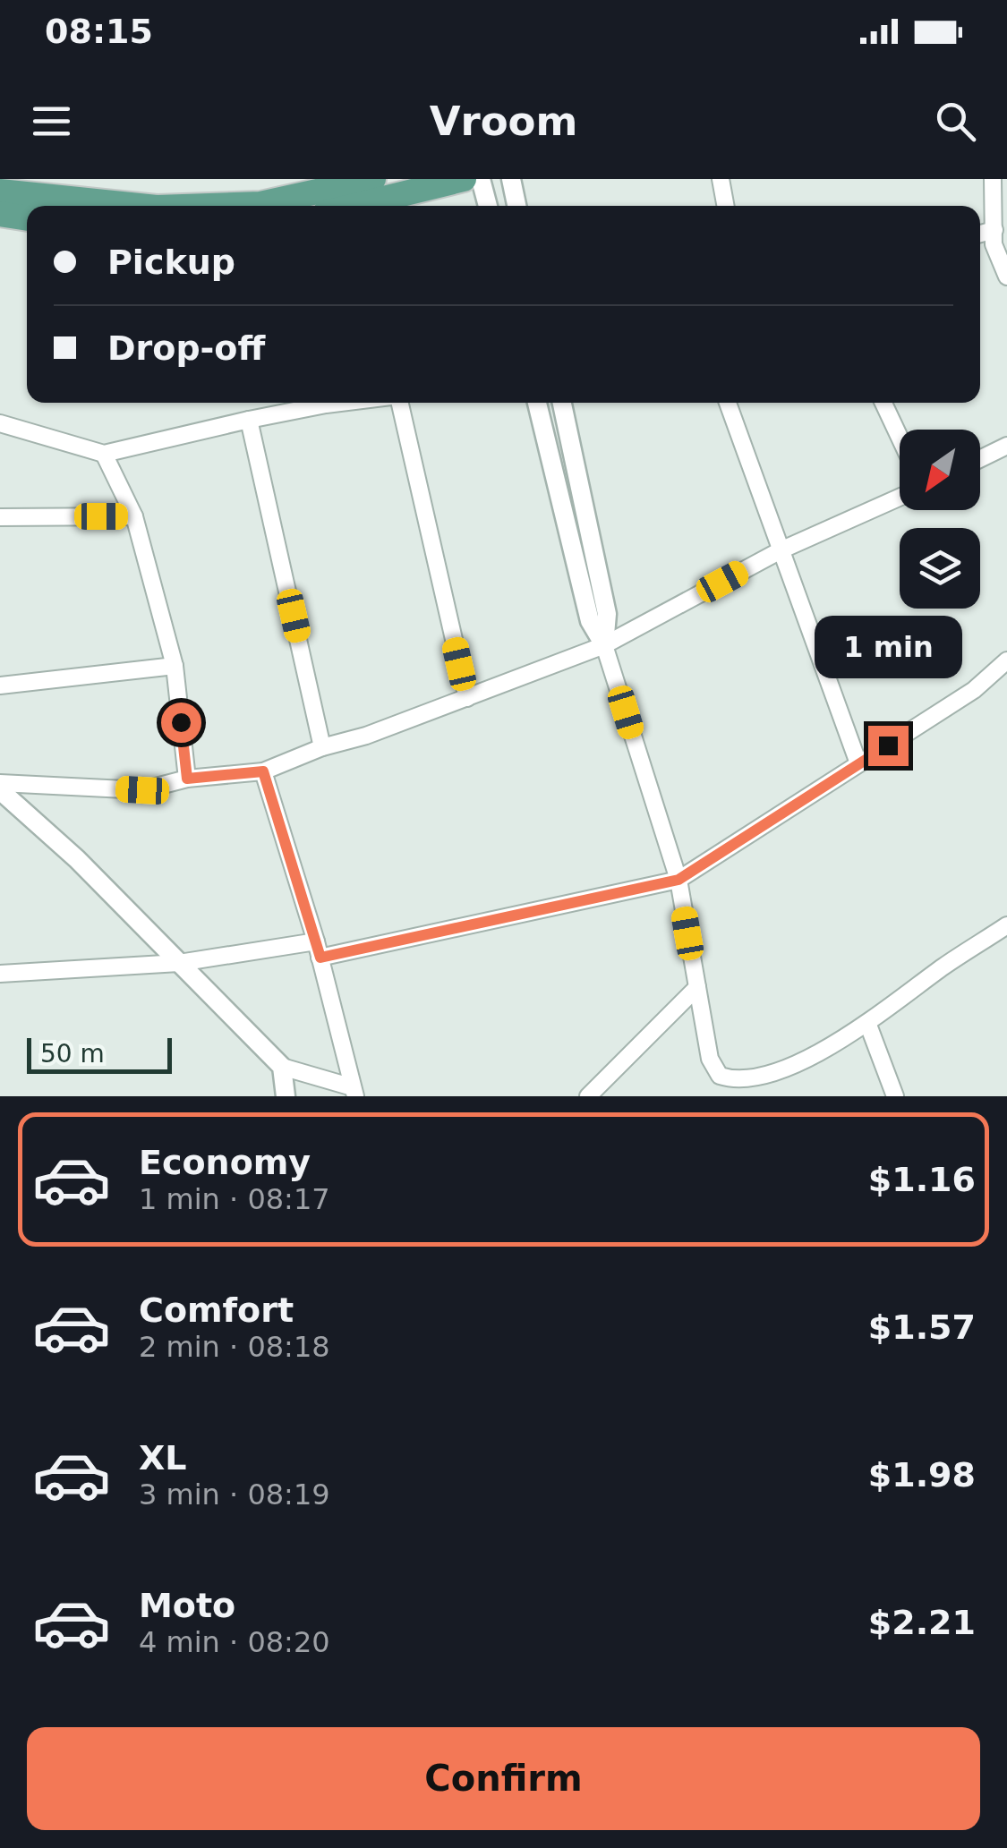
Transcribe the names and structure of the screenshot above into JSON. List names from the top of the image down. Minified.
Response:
{"scale_bar":"50 m","north":"bottom left","page":{"status":"08:15","header":"Vroom","banner":["Pickup","Drop-off"],"bubble":"1 min","scale":"50 m","list":[{"name":"Economy","note":"1 min · 08:17","value":"$1.16"},{"name":"Comfort","note":"2 min · 08:18","value":"$1.57"},{"name":"XL","note":"3 min · 08:19","value":"$1.98"},{"name":"Moto","note":"4 min · 08:20","value":"$2.21"}],"buttons":"Confirm"}}
